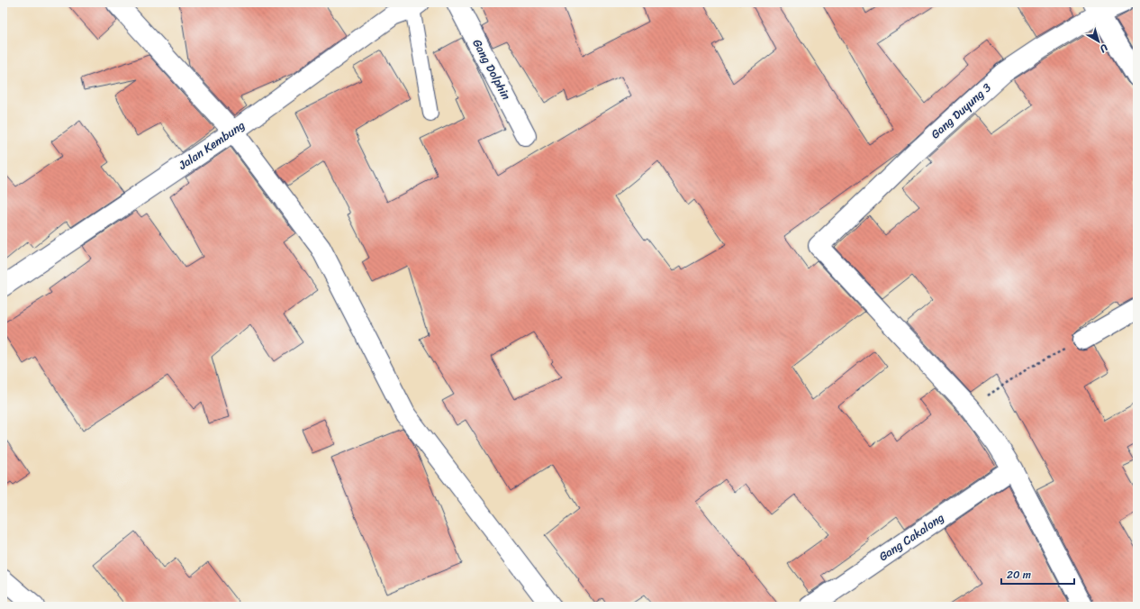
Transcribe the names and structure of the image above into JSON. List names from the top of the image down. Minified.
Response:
{"streets":{"main road":["Gang Dolphin","Gang Duyung 3","Jalan Kembung","Gang Cakalong"]},"scale_bar":"20 m","north":"bottom right"}
